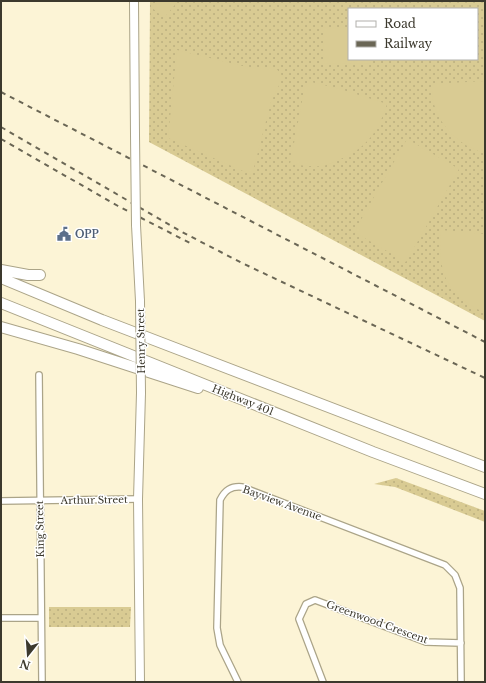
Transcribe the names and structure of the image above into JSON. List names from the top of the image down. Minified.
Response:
{"streets":{"highway":["Highway 401"],"main road":["Henry Street"],"street":["Arthur Street","Bayview Avenue","King Street","Greenwood Crescent"]},"crossings":[["Henry Street","Arthur Street"],["Arthur Street","King Street"],["Bayview Avenue","Greenwood Crescent"]],"places":{"public building":["OPP"]},"legend":["Road","Railway"],"north":"bottom"}
